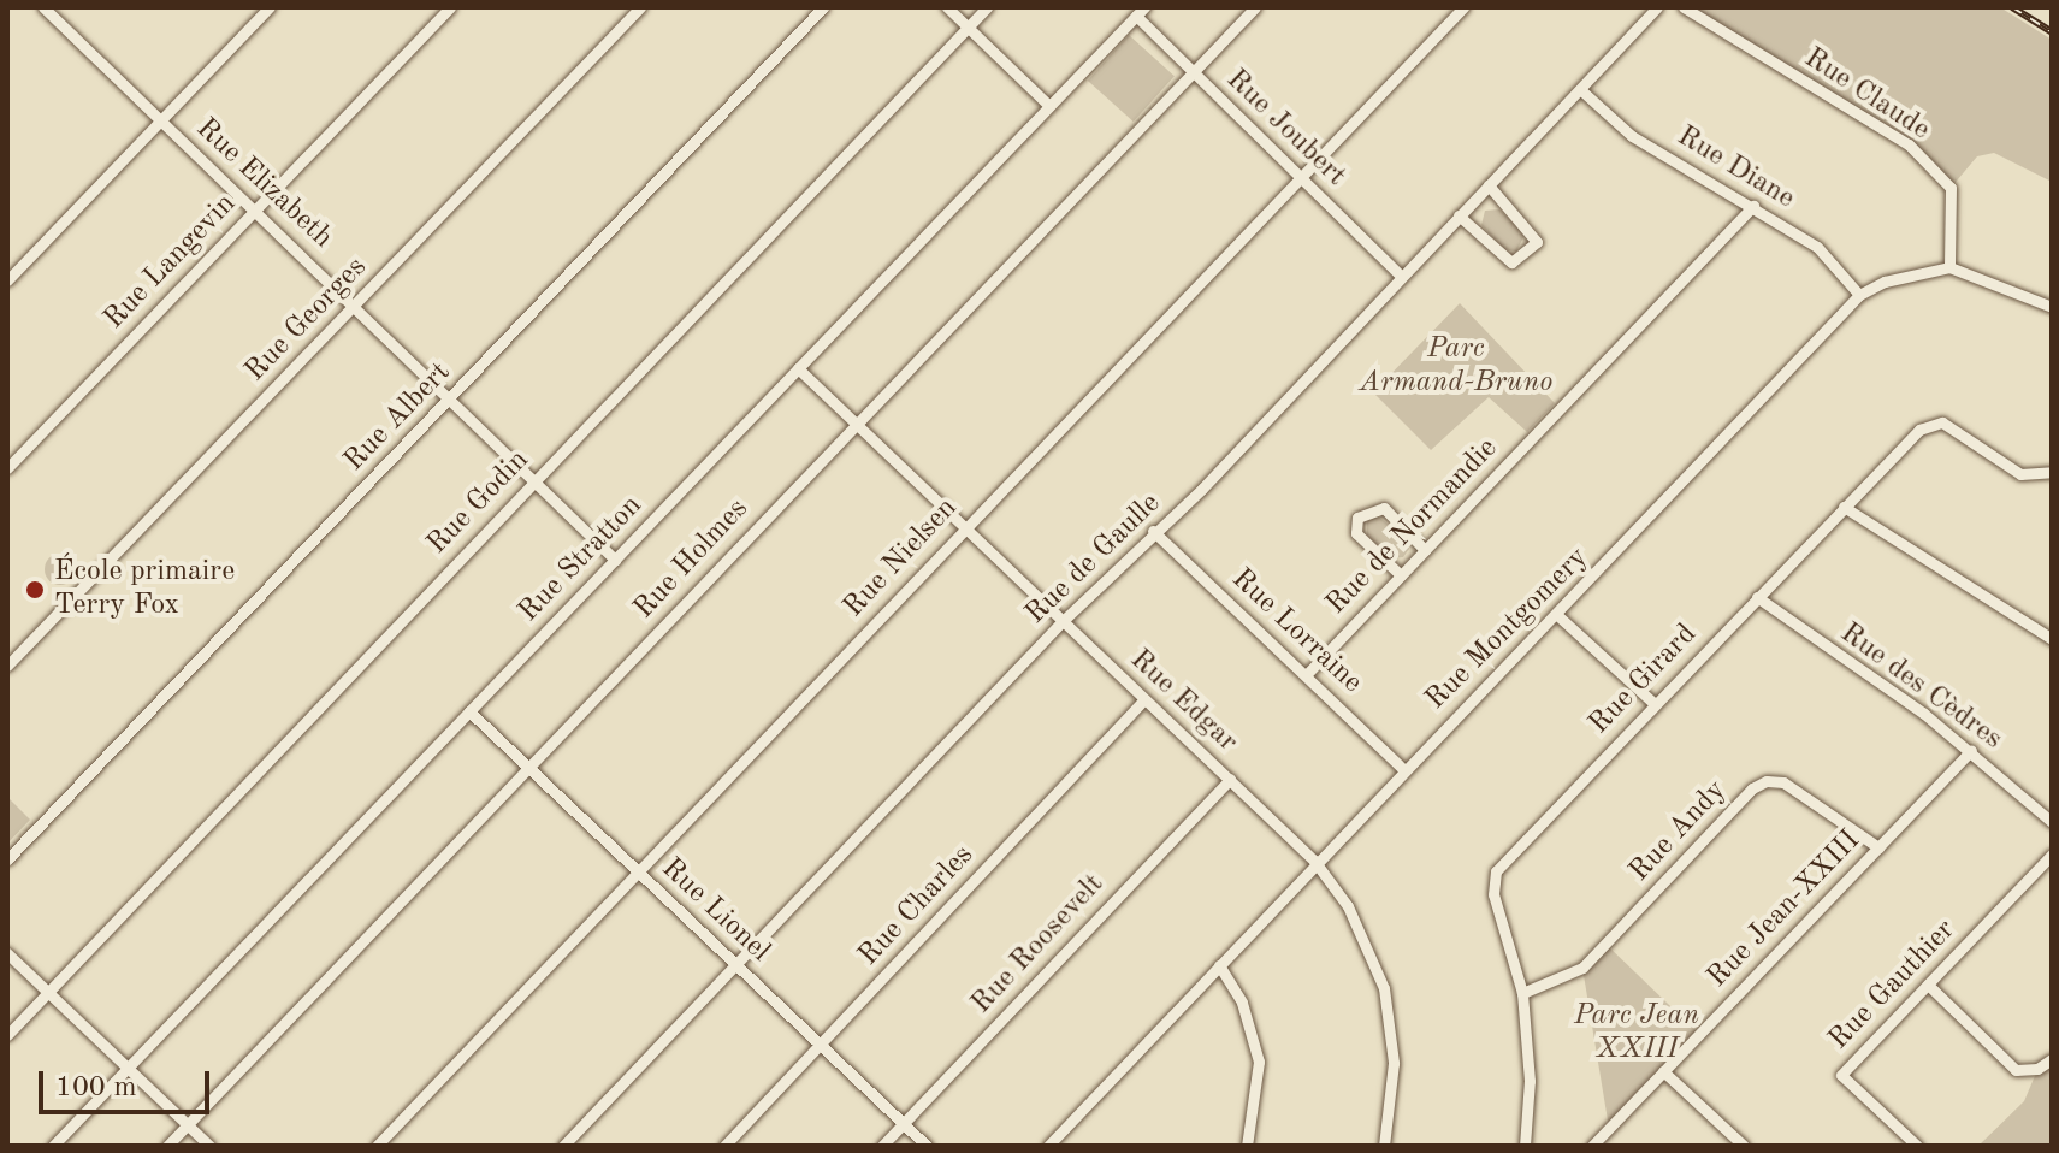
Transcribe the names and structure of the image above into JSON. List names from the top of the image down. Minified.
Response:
{"streets":{"street":["Rue Claude","Rue Joubert","Rue Diane","Rue Elizabeth","Rue Langevin","Rue Georges","Rue Albert","Rue Godin","Rue de Normandie","Rue Nielsen","Rue Stratton","Rue Holmes","Rue de Gaulle","Rue Montgomery","Rue Lorraine","Rue Girard","Rue des Cèdres","Rue Edgar","Rue Andy","Rue Charles","Rue Jean-XXIII","Rue Lionel","Rue Roosevelt","Rue Gauthier"]},"crossings":[["Rue Claude","Rue Montgomery"],["Rue Joubert","Rue Nielsen"],["Rue Joubert","Rue Stratton"],["Rue Joubert","Rue Holmes"],["Rue Joubert","Rue de Gaulle"],["Rue Diane","Rue de Normandie"],["Rue Diane","Rue de Gaulle"],["Rue Diane","Rue Montgomery"],["Rue Elizabeth","Rue Langevin"],["Rue Elizabeth","Rue Georges"],["Rue Elizabeth","Rue Albert"],["Rue Elizabeth","Rue Godin"],["Rue Elizabeth","Rue Stratton"],["Rue de Normandie","Rue Lorraine"],["Rue Nielsen","Rue Edgar"],["Rue Nielsen","Rue Lionel"],["Rue Stratton","Rue Edgar"],["Rue Stratton","Rue Lionel"],["Rue Holmes","Rue Edgar"],["Rue Holmes","Rue Lionel"],["Rue de Gaulle","Rue Lorraine"],["Rue de Gaulle","Rue Edgar"],["Rue de Gaulle","Rue Lionel"],["Rue Montgomery","Rue Lorraine"],["Rue Montgomery","Rue Edgar"],["Rue Girard","Rue des Cèdres"],["Rue Girard","Rue Andy"],["Rue des Cèdres","Rue Jean-XXIII"],["Rue Edgar","Rue Charles"],["Rue Edgar","Rue Roosevelt"],["Rue Andy","Rue Jean-XXIII"],["Rue Charles","Rue Lionel"],["Rue Lionel","Rue Roosevelt"]],"parks":["Parc Armand-Bruno","Parc Jean XXIII"],"places":["École primaire Terry Fox"],"scale_bar":"100 m"}
